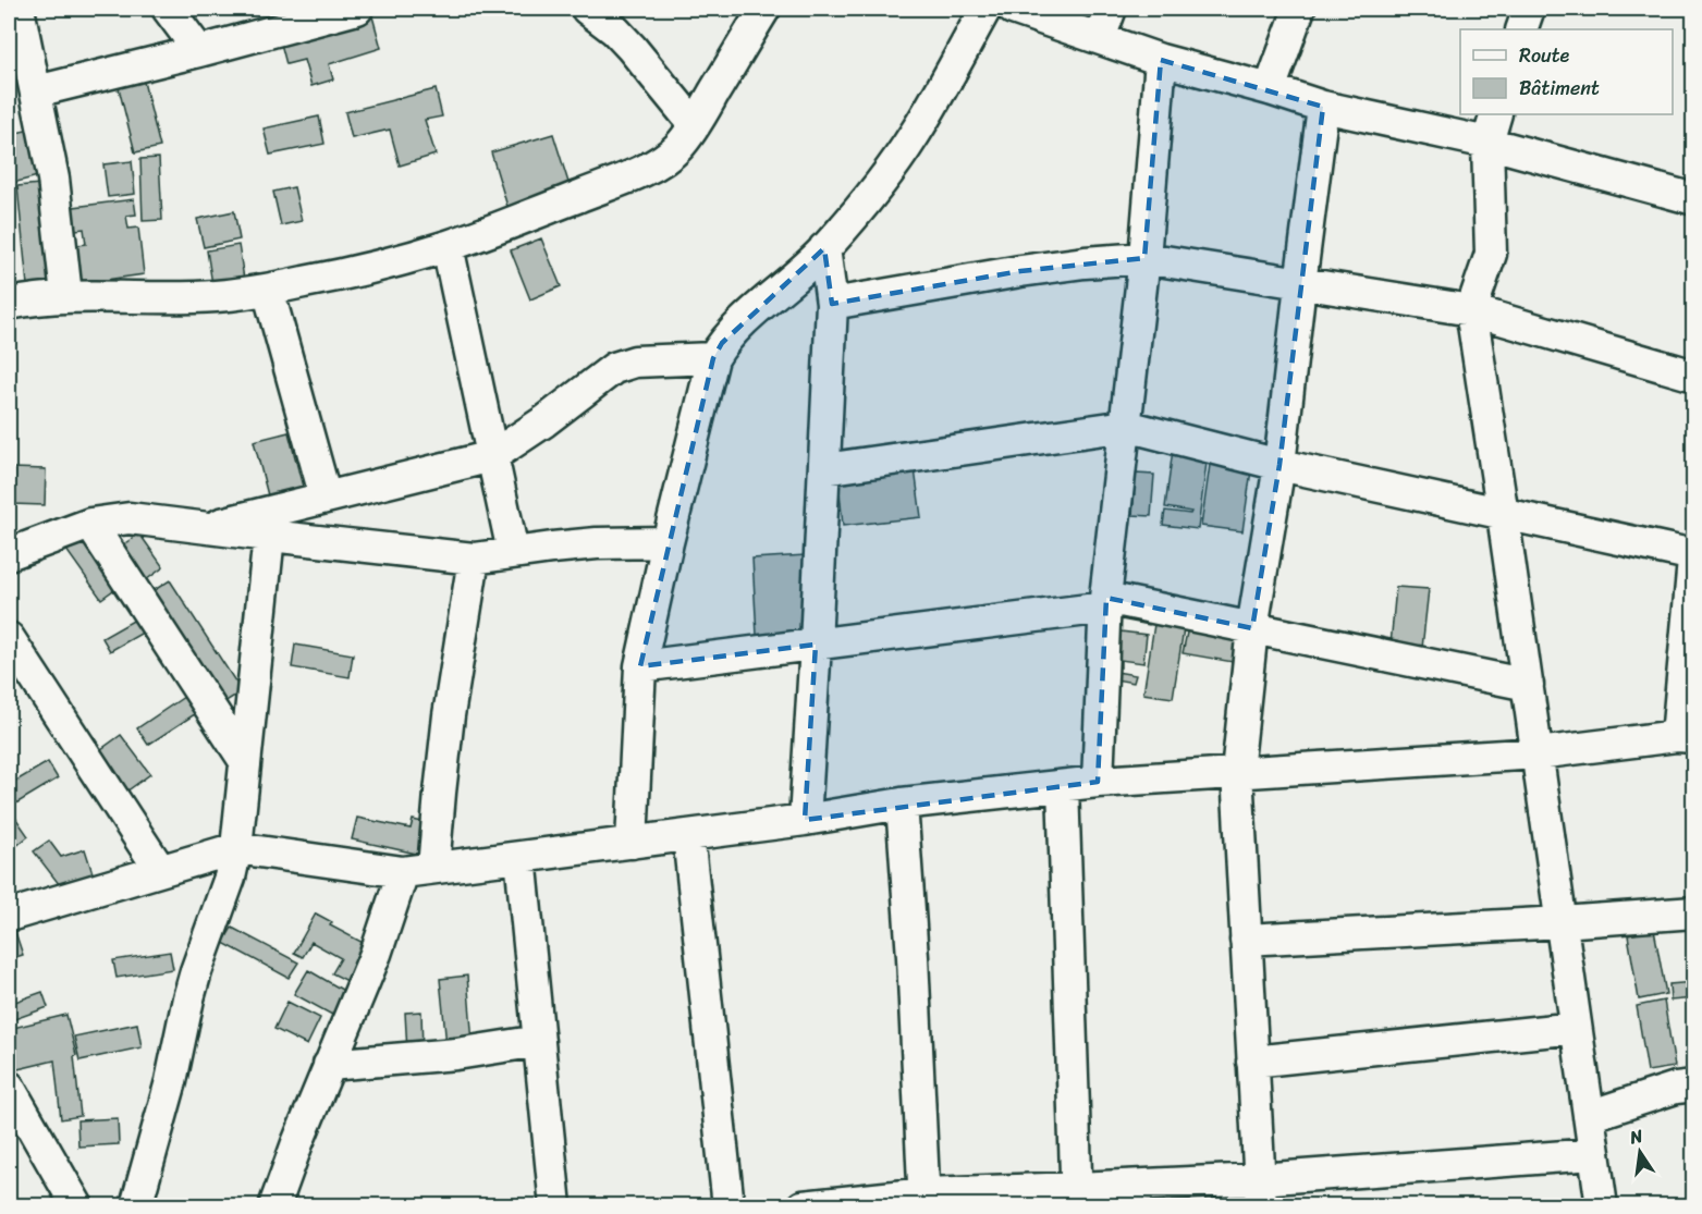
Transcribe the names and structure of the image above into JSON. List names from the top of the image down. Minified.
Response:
{"legend":["Route","Bâtiment"],"north":"top"}
